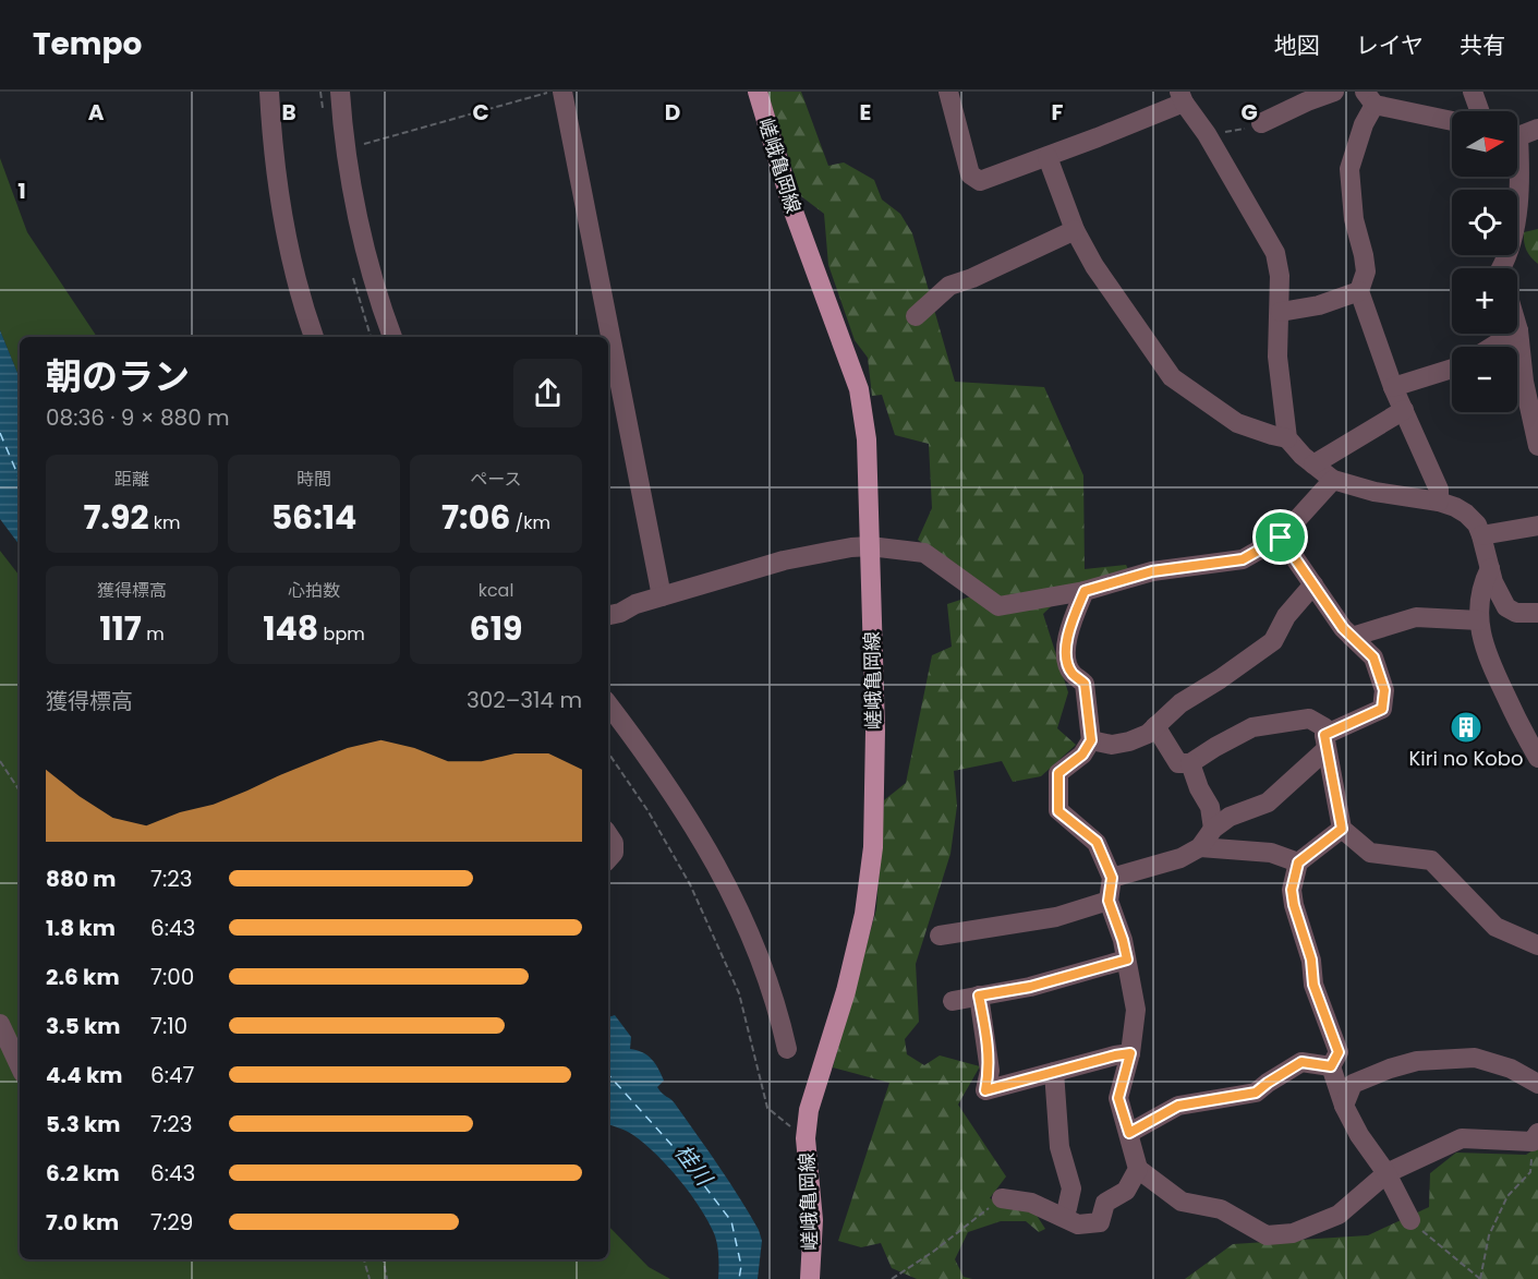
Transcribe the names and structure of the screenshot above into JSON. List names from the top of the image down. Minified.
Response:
{"streets":{"main road":["嵯峨亀岡線"]},"water":["桂川"],"places":{"building":["Kiri no Kobo"]},"north":"right","page":{"header":"Tempo","nav":["地図","レイヤ","共有"],"map_buttons":["+","−"],"heading":["朝のラン","08:36 · 9 × 880 m"],"stats":[["距離","7.92 km"],["時間","56:14"],["ペース","7:06 /km"],["獲得標高","117 m"],["心拍数","148 bpm"],["kcal","619"]],"chart":["獲得標高","302–314 m"],"list":[{"name":"880 m","note":"7:23"},{"name":"1.8 km","note":"6:43"},{"name":"2.6 km","note":"7:00"},{"name":"3.5 km","note":"7:10"},{"name":"4.4 km","note":"6:47"},{"name":"5.3 km","note":"7:23"},{"name":"6.2 km","note":"6:43"},{"name":"7.0 km","note":"7:29"}]},"grid":{"columns":["A","B","C","D","E","F","G"],"rows":["1"]}}
